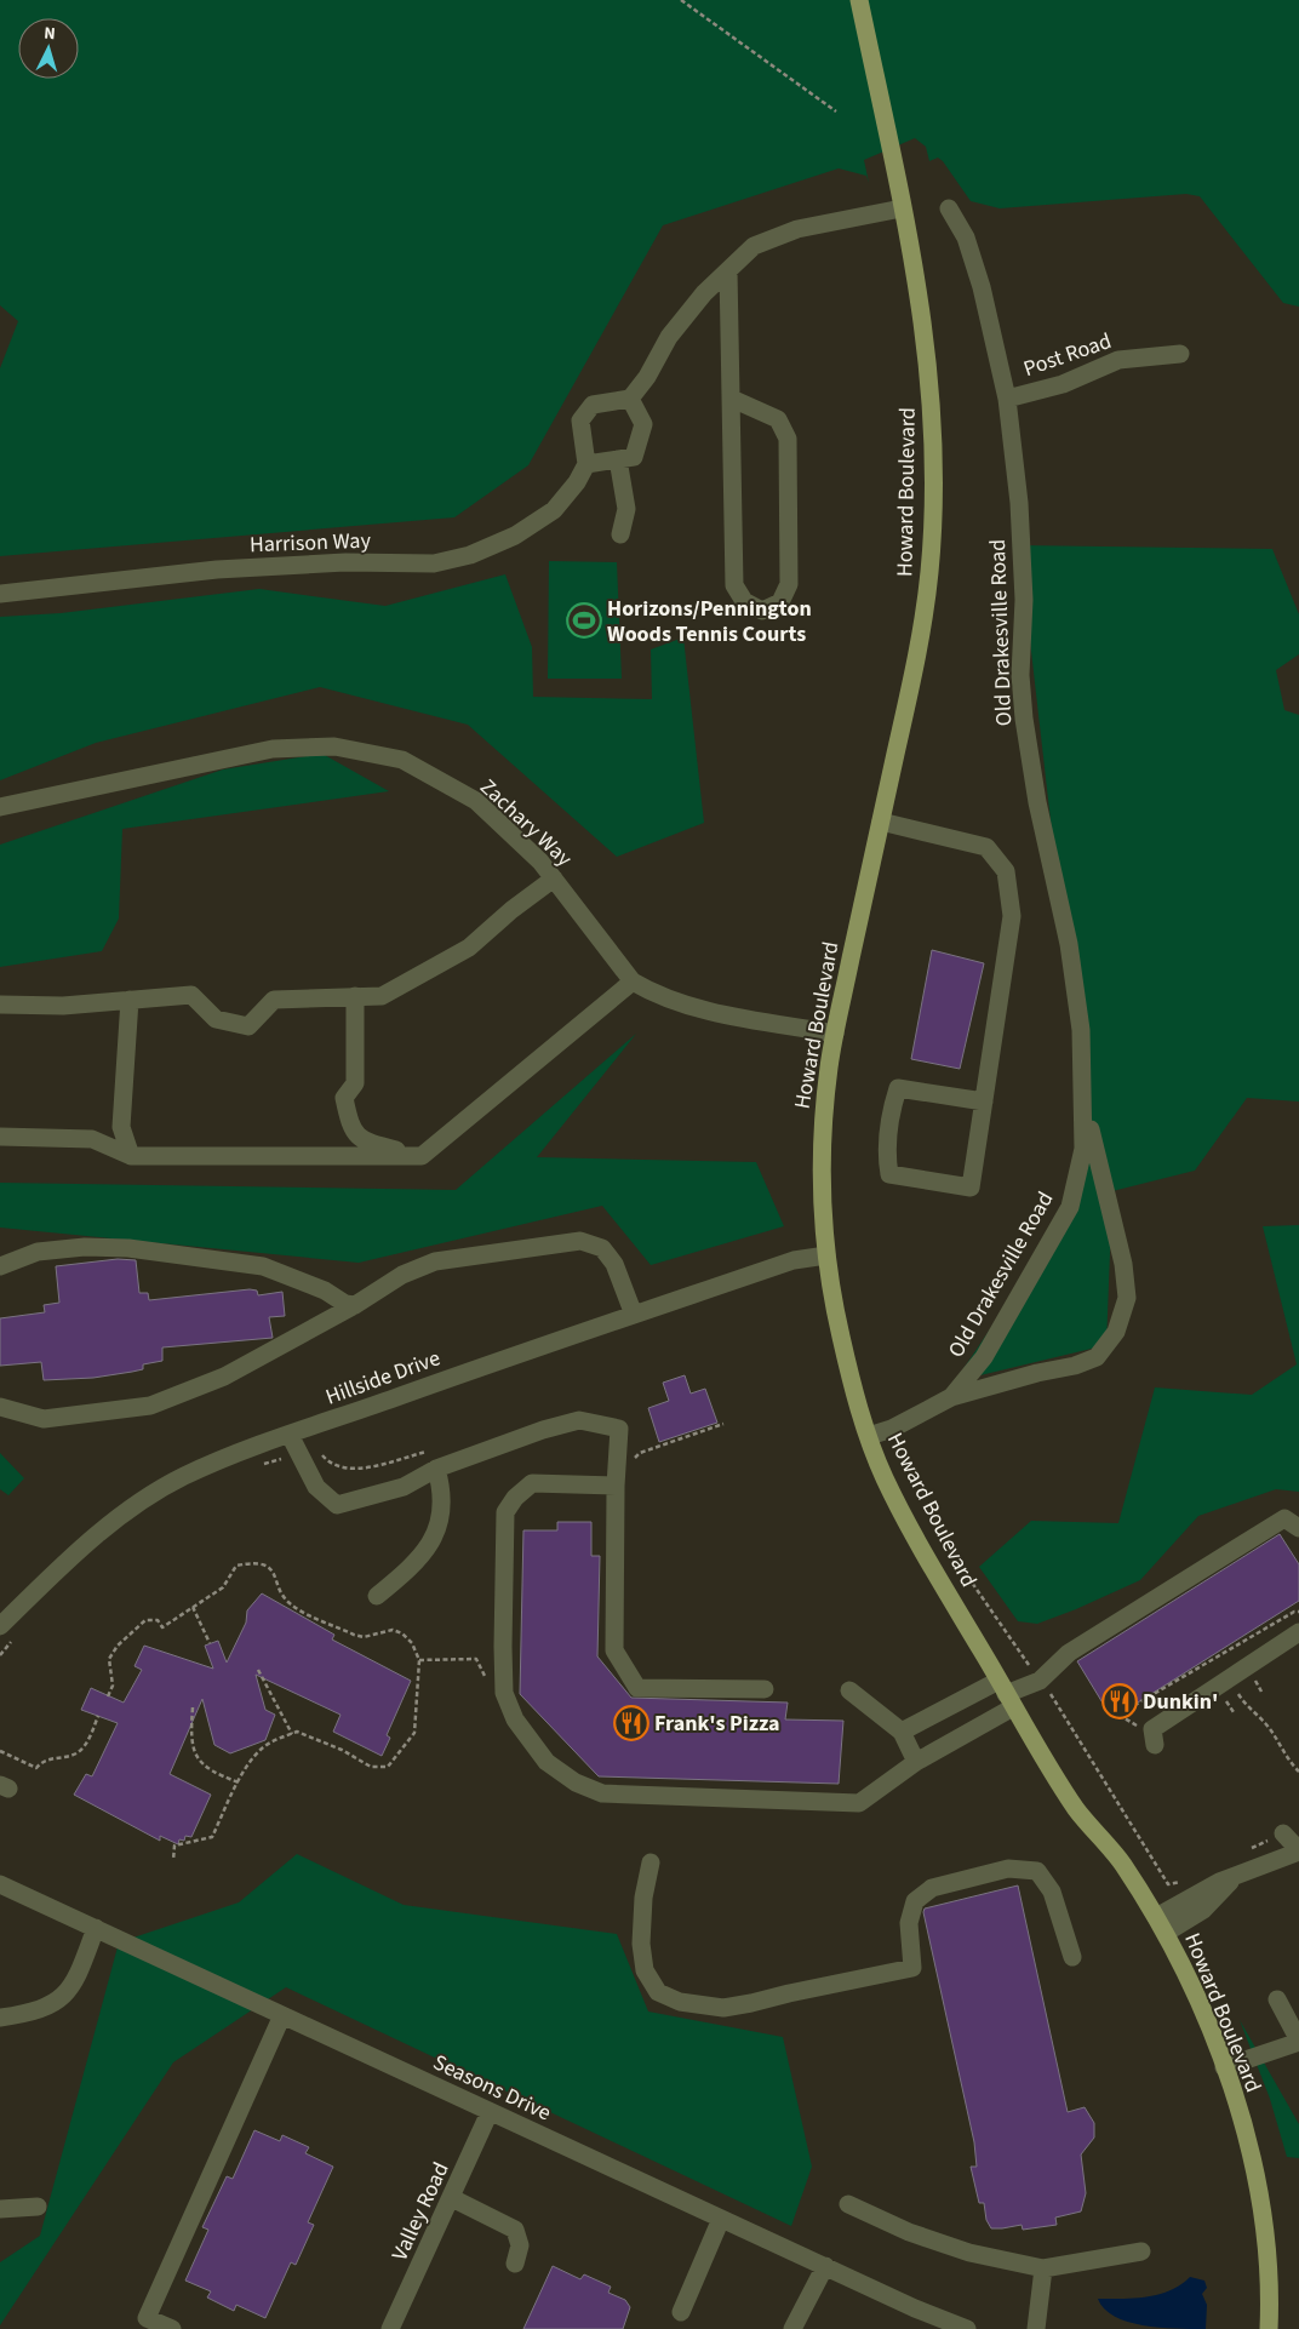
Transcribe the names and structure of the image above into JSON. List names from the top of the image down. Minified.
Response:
{"streets":{"main road":["Howard Boulevard"],"street":["Post Road","Harrison Way","Old Drakesville Road","Zachary Way","Hillside Drive","Seasons Drive","Valley Road"]},"crossings":[["Post Road","Old Drakesville Road"],["Howard Boulevard","Old Drakesville Road"],["Howard Boulevard","Zachary Way"],["Howard Boulevard","Hillside Drive"],["Seasons Drive","Valley Road"]],"places":{"sports":["Horizons/Pennington Woods Tennis Courts"],"restaurant":["Dunkin'","Frank's Pizza"]},"north":"top"}
